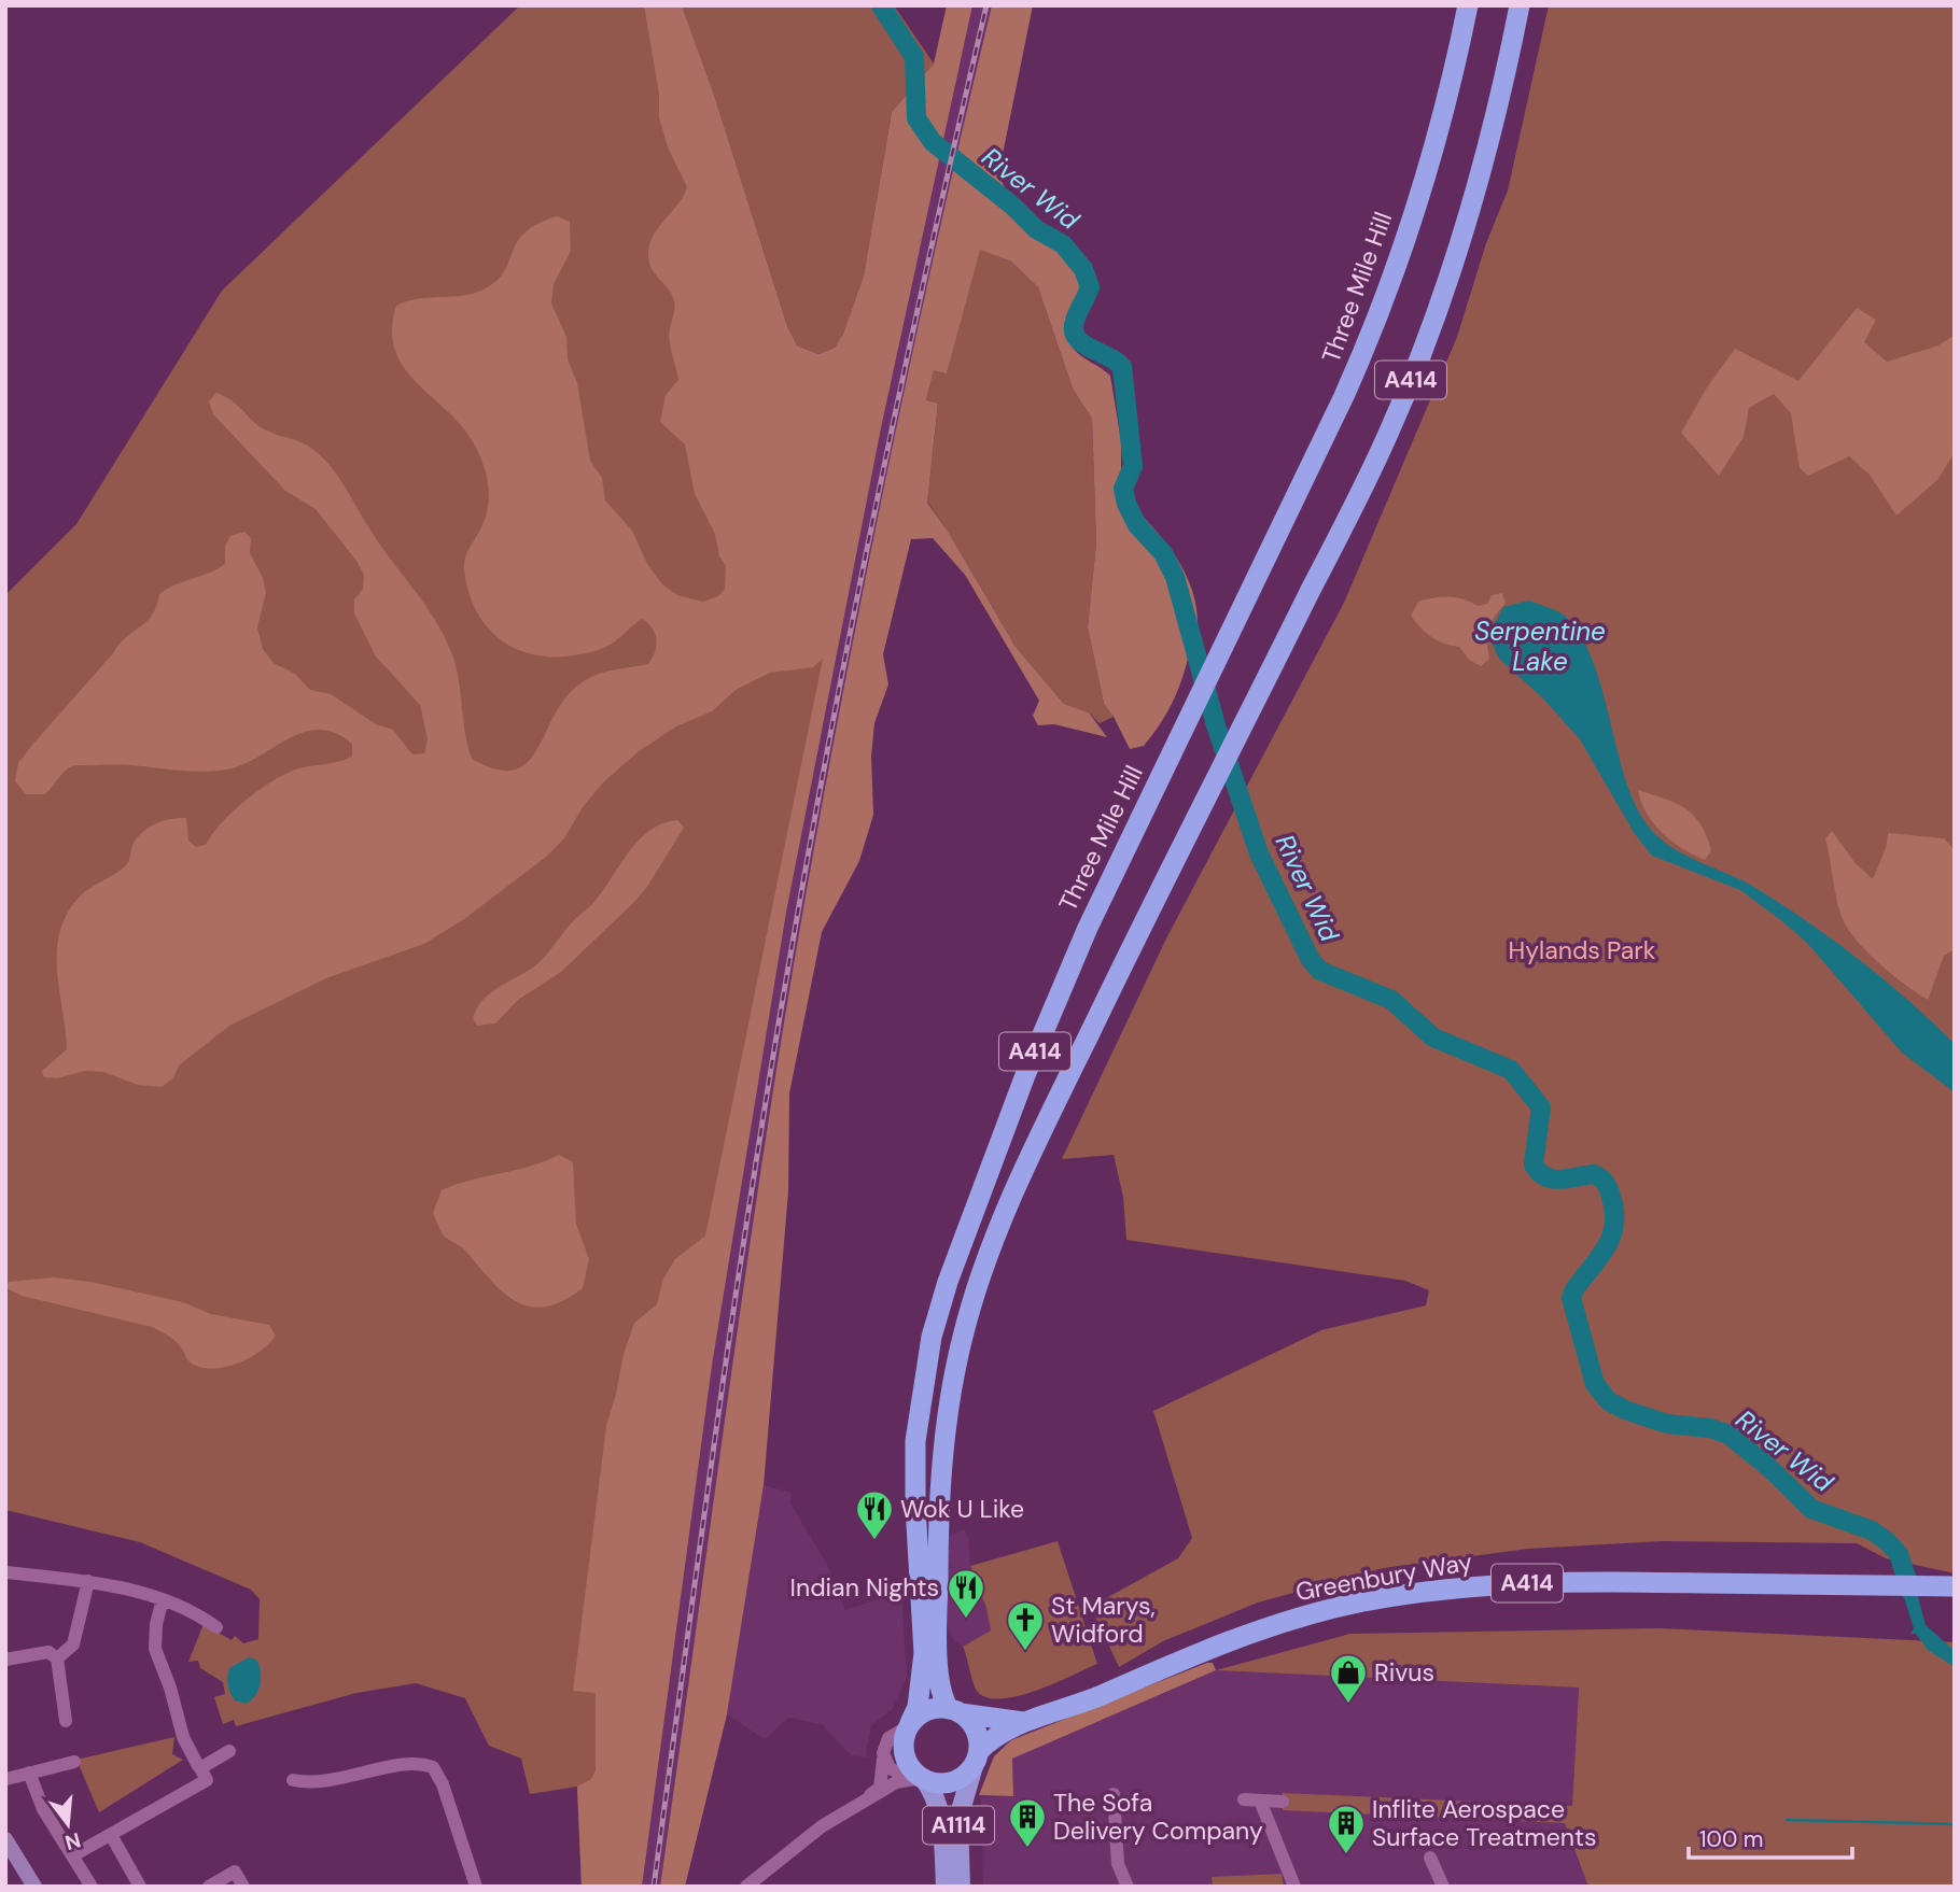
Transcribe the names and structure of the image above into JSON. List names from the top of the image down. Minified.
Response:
{"streets":{"highway":["Three Mile Hill","A414","Greenbury Way"],"main road":["A1114"]},"crossings":[["Three Mile Hill","A414"],["Three Mile Hill","Greenbury Way"],["Three Mile Hill","A1114"],["A414","Greenbury Way"],["A414","A1114"],["Greenbury Way","A1114"]],"water":["River Wid","Serpentine Lake"],"parks":["Hylands Park"],"places":{"restaurant":["Wok U Like","Indian Nights"],"church":["St Marys, Widford"],"shop":["Rivus"],"building":["The Sofa Delivery Company","Inflite Aerospace Surface Treatments"]},"scale_bar":"100 m","north":"bottom"}
